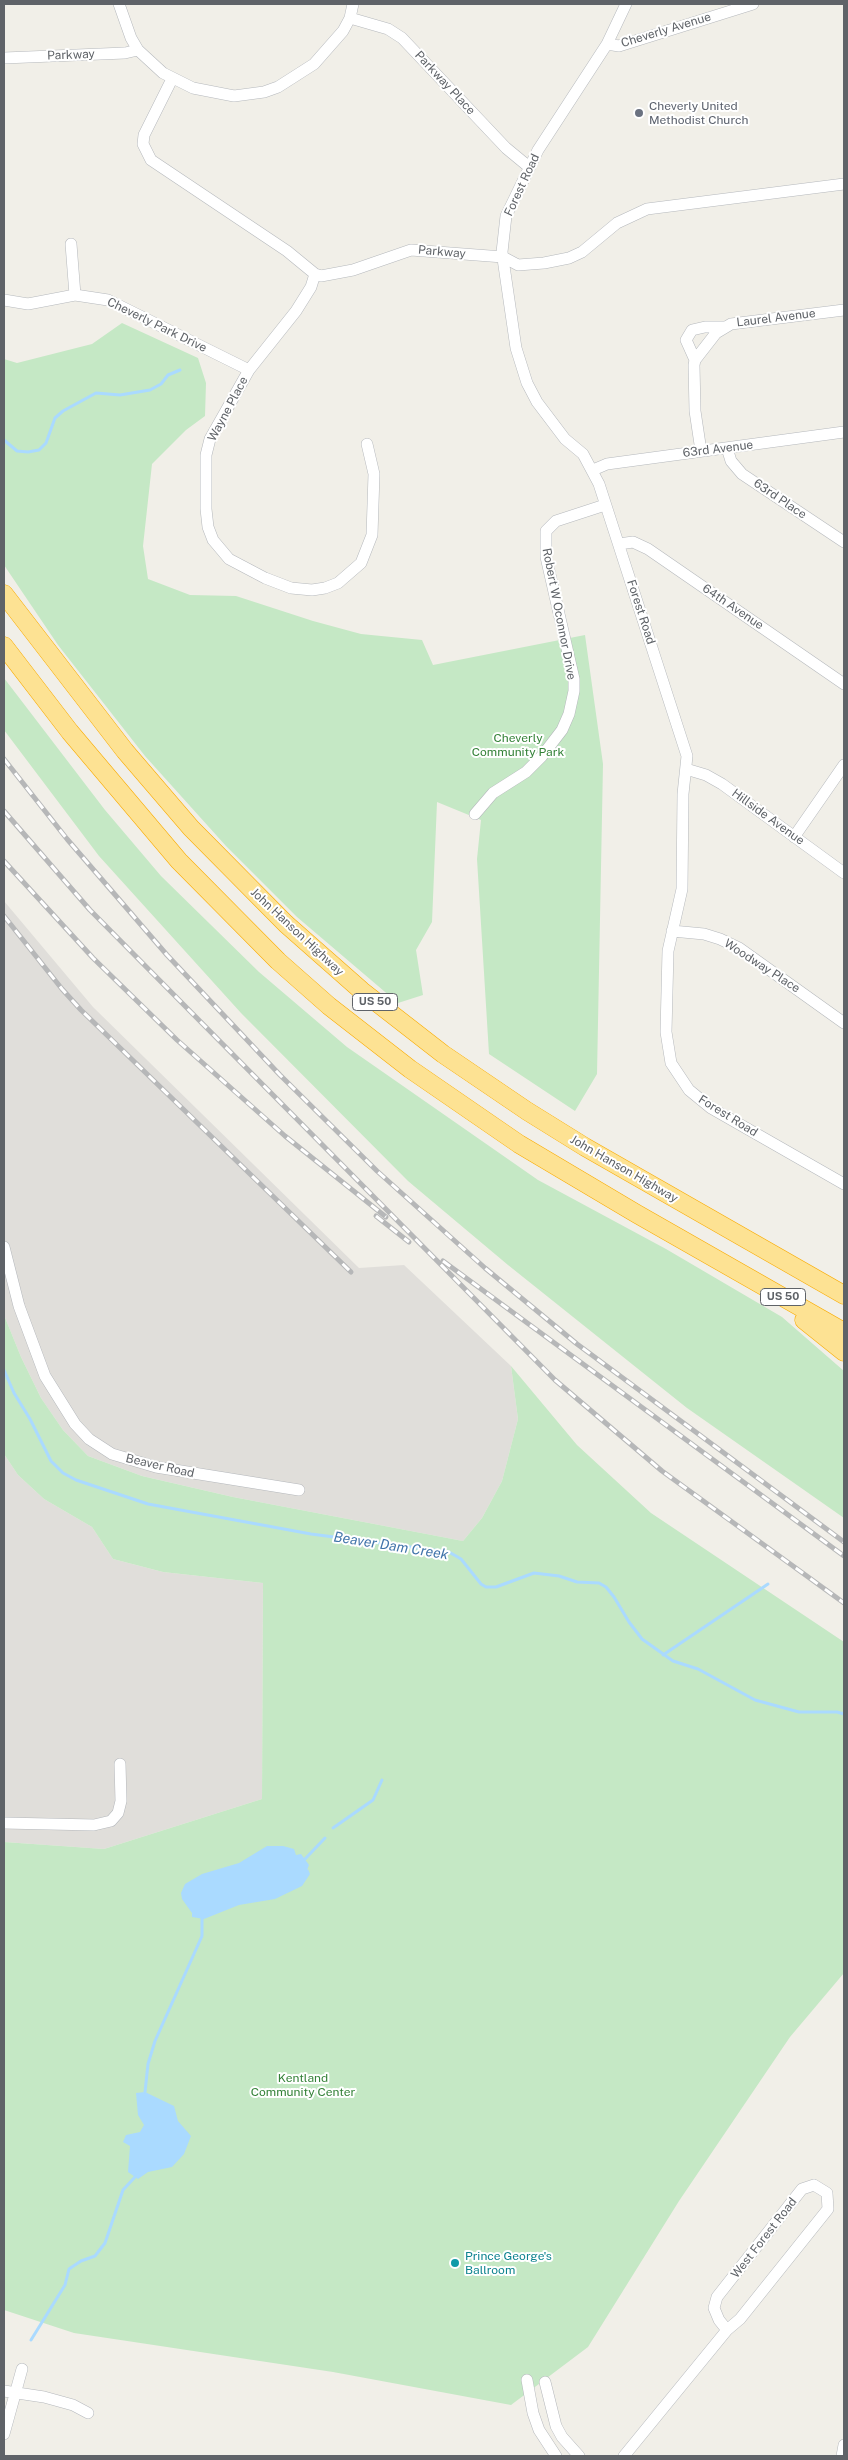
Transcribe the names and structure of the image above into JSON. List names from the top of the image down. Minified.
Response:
{"streets":{"highway":["John Hanson Highway","US 50"],"street":["Cheverly Avenue","Parkway","Parkway Place","Forest Road","Laurel Avenue","Cheverly Park Drive","Wayne Place","63rd Avenue","63rd Place","64th Avenue","Robert W Oconnor Drive","Hillside Avenue","Woodway Place","Beaver Road","West Forest Road"]},"crossings":[["Cheverly Avenue","Forest Road"],["Parkway","Forest Road"],["Parkway","Wayne Place"],["Parkway Place","Forest Road"],["Forest Road","63rd Avenue"],["Forest Road","64th Avenue"],["Forest Road","Robert W Oconnor Drive"],["Forest Road","Hillside Avenue"],["Forest Road","Woodway Place"],["Cheverly Park Drive","Wayne Place"],["63rd Avenue","63rd Place"]],"water":["Beaver Dam Creek"],"parks":["Cheverly Community Park","Kentland Community Center"],"places":["Cheverly United Methodist Church","Prince George's Ballroom"]}
